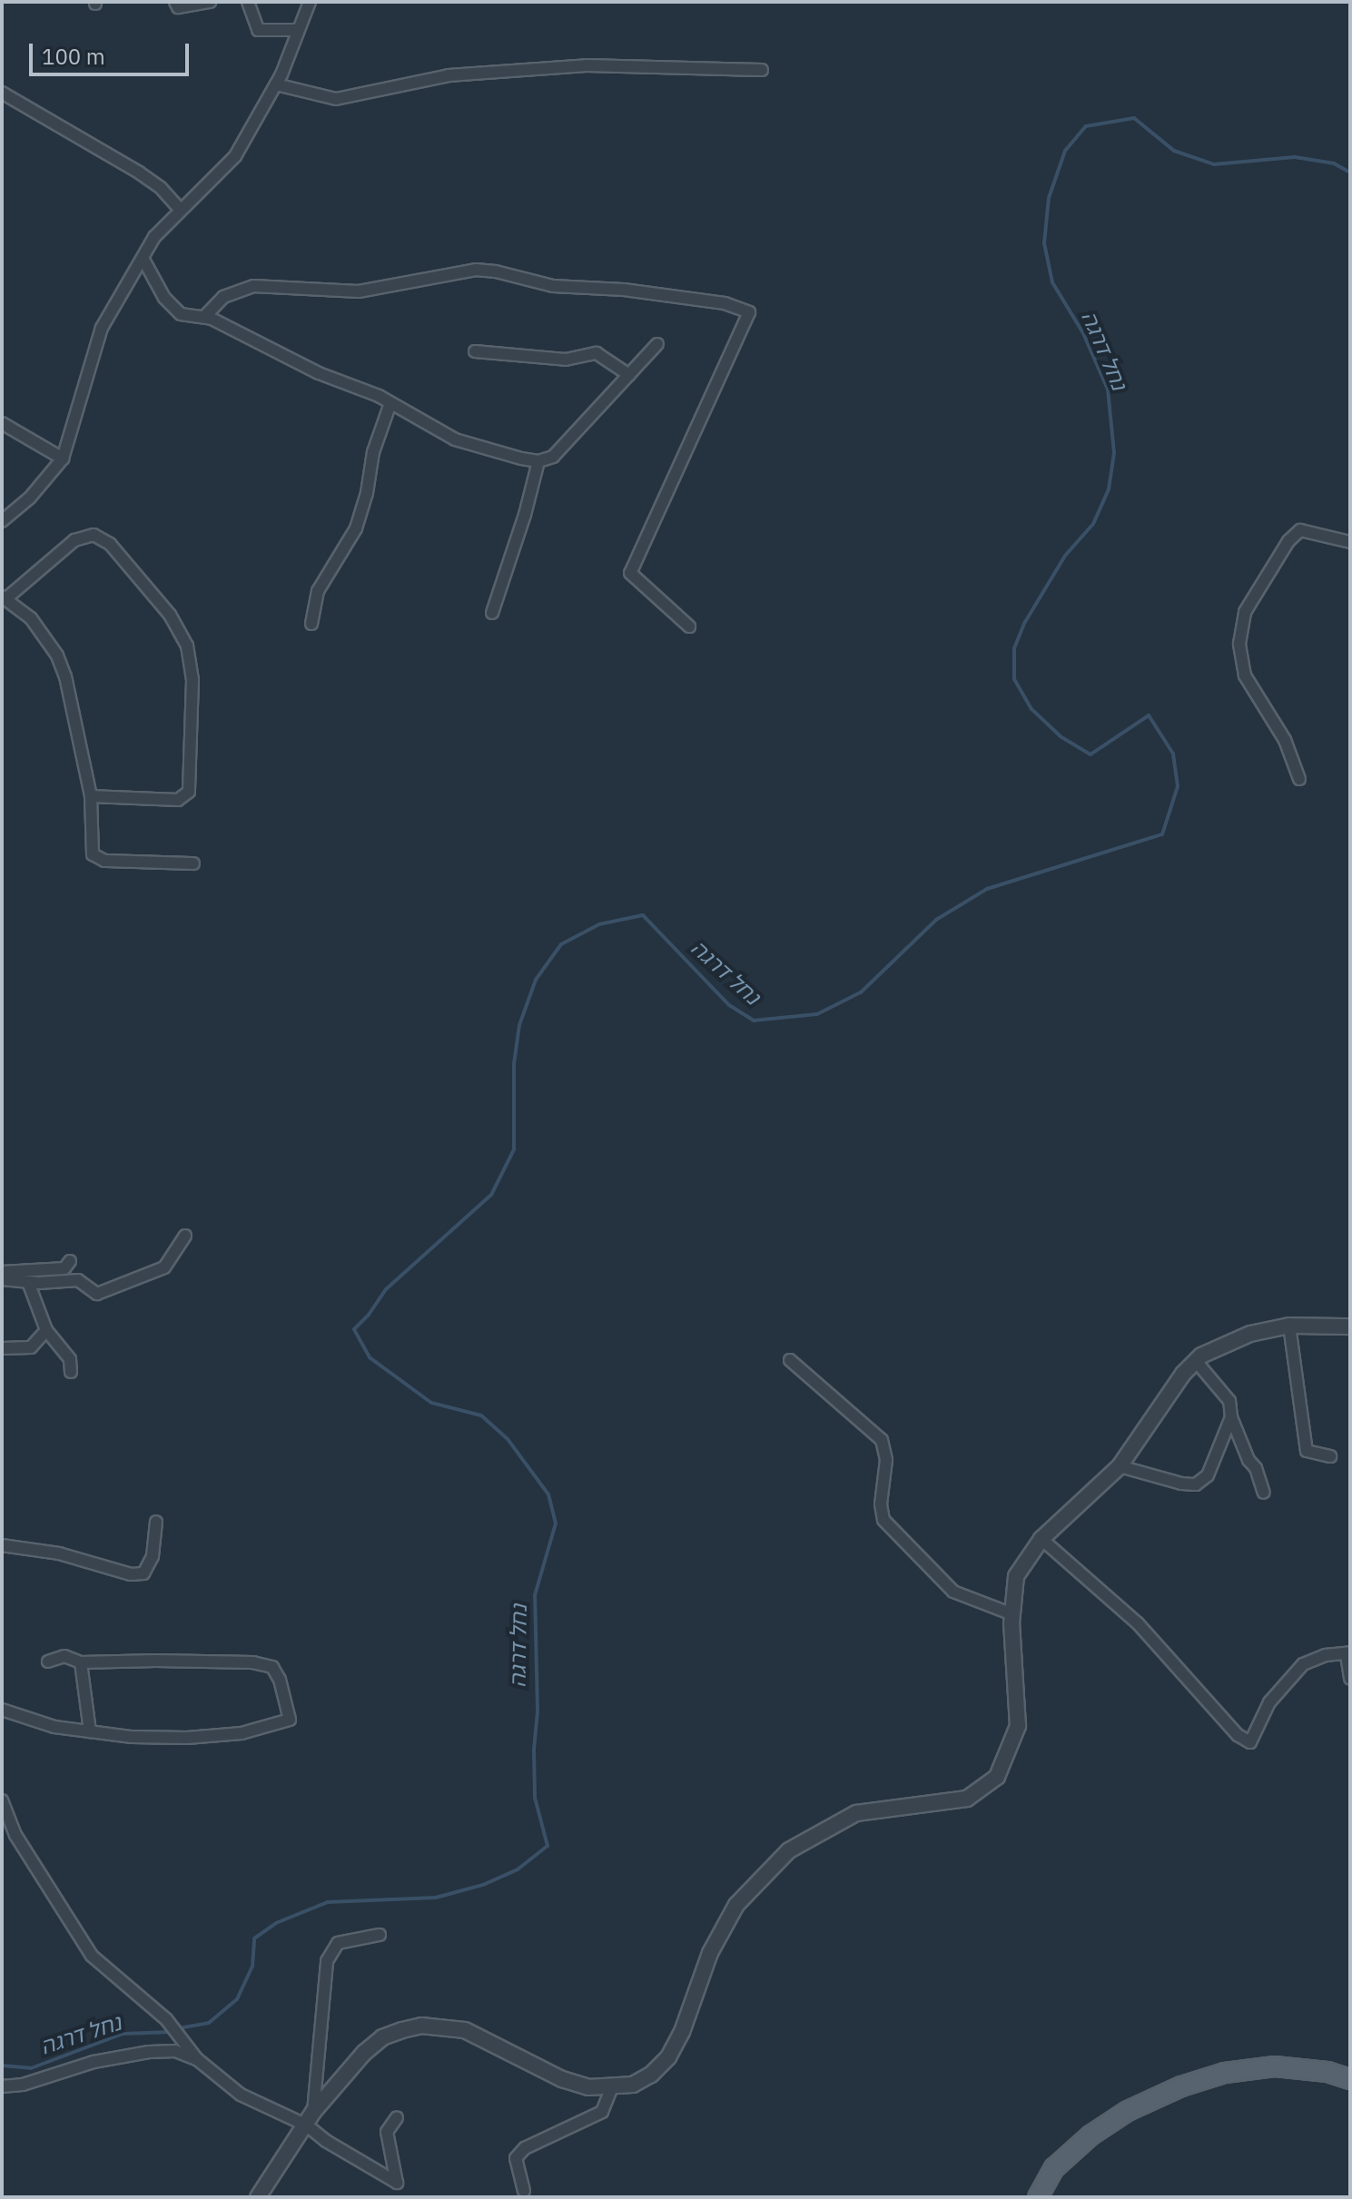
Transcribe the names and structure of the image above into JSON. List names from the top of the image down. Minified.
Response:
{"water":["נחל דרגה"],"scale_bar":"100 m"}
